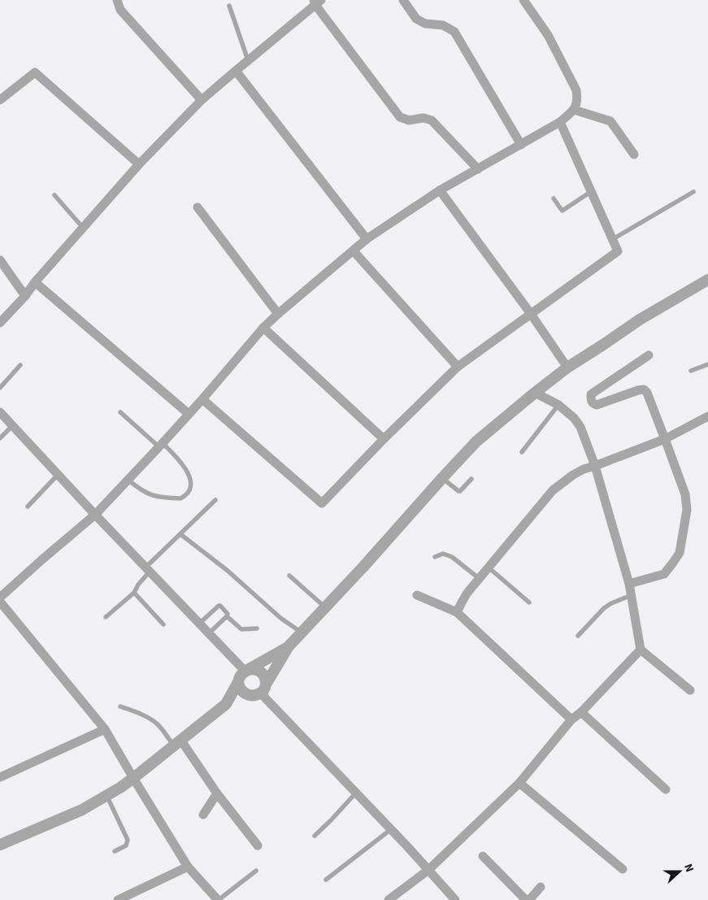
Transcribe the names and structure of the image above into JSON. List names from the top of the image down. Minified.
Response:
{"north":"right"}
